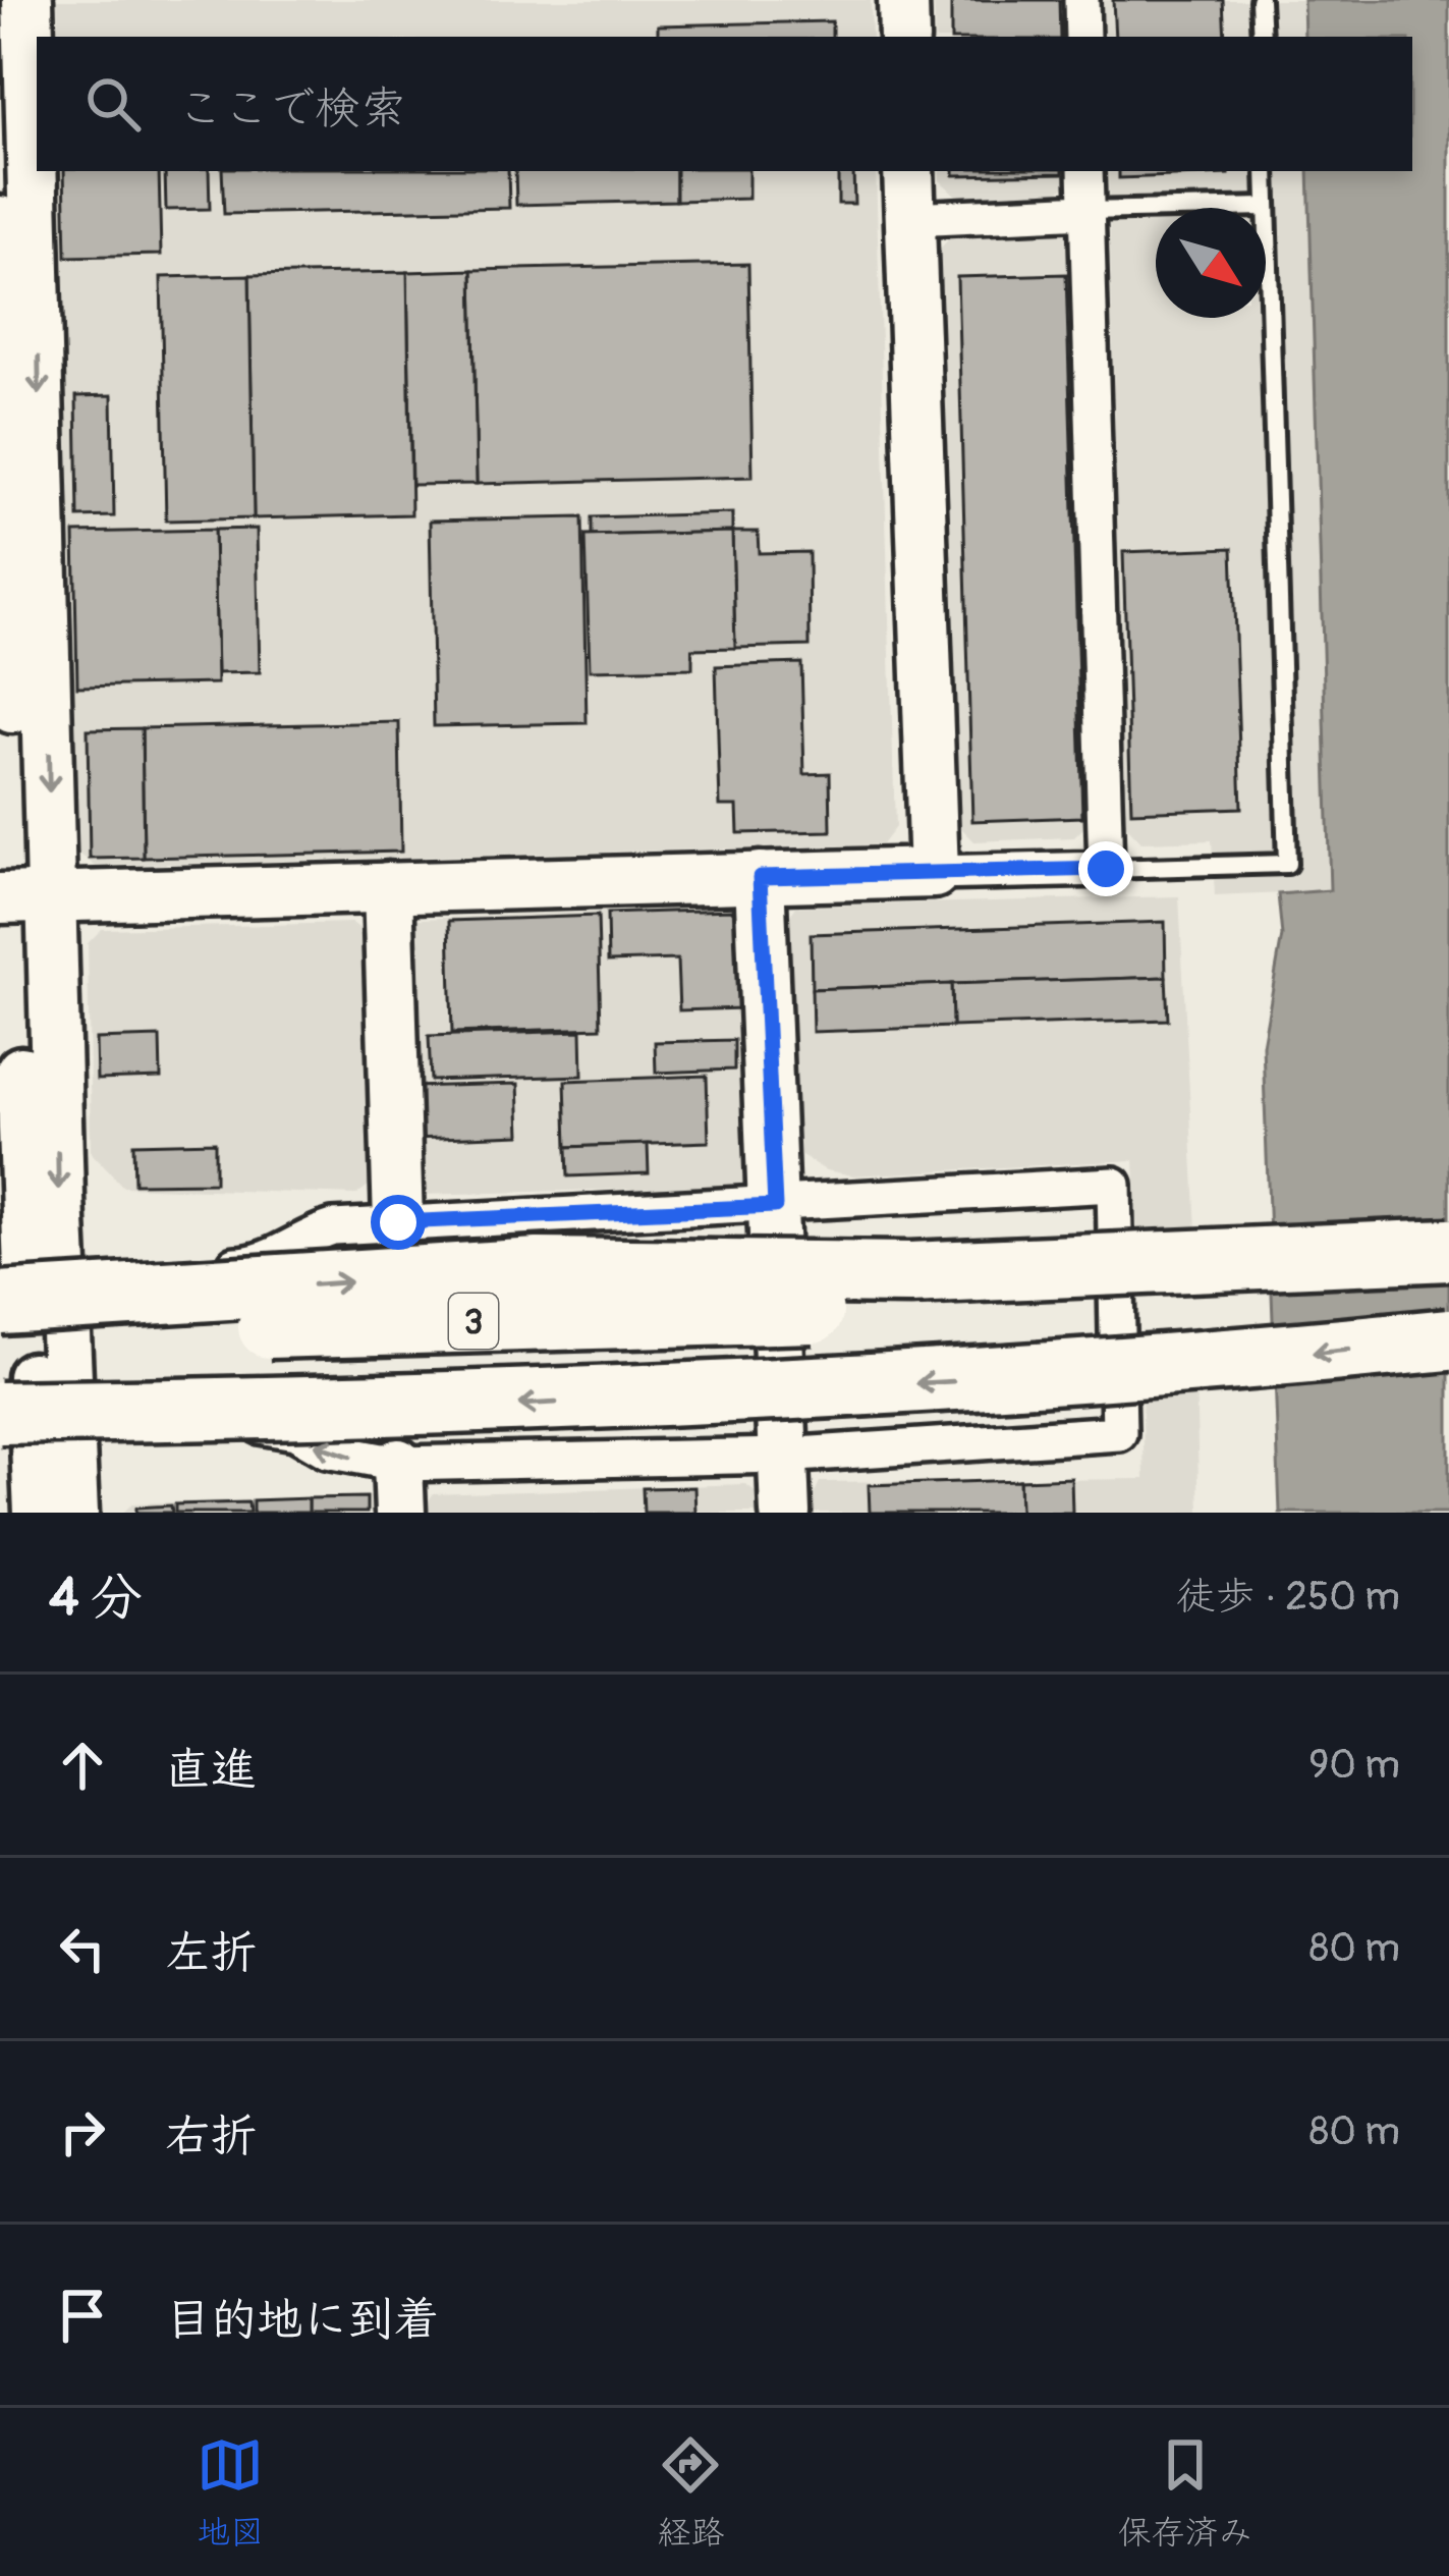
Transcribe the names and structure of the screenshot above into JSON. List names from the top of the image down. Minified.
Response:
{"streets":{"highway":["3"]},"north":"bottom right","page":{"search":"ここで検索","heading":["4 分","徒歩 · 250 m"],"list":[["直進","90 m"],["左折","80 m"],["右折","80 m"],"目的地に到着"],"nav":["地図","経路","保存済み"]}}
